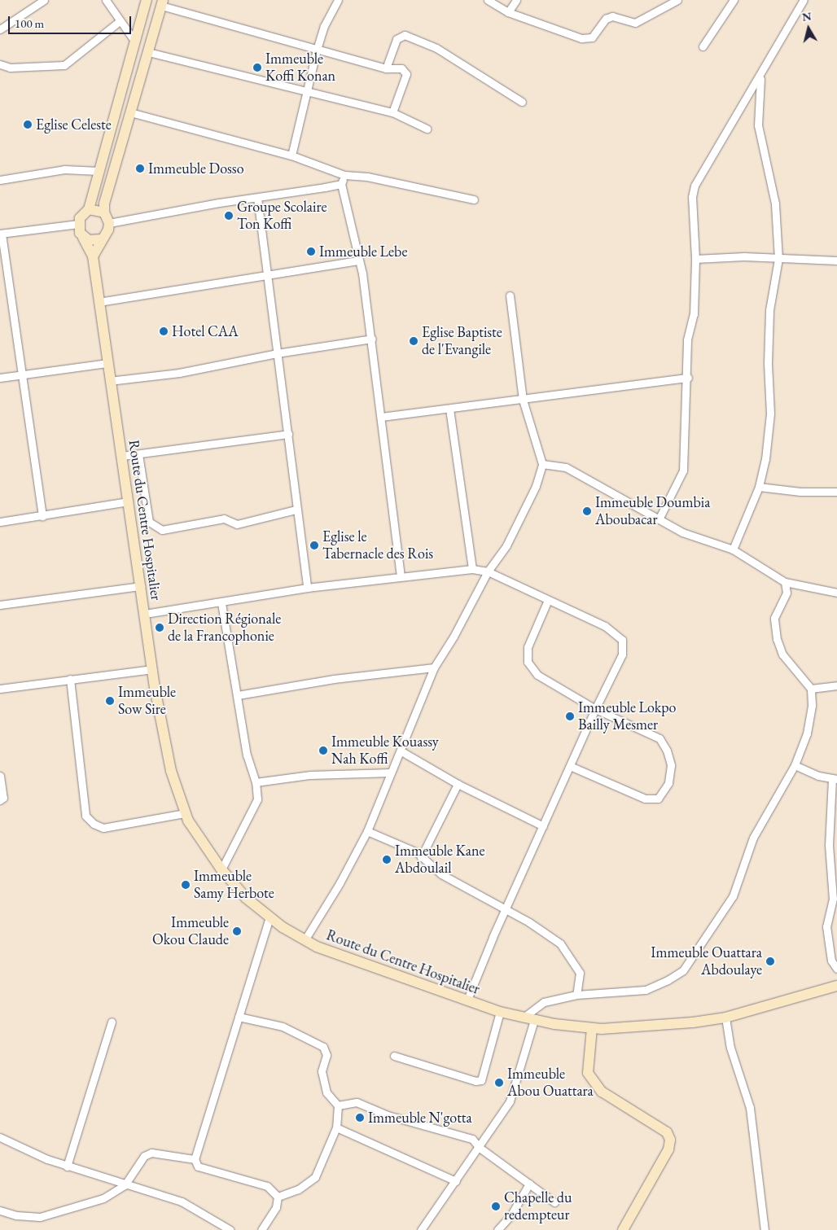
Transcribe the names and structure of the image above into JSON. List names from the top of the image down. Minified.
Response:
{"streets":{"street":["Route du Centre Hospitalier"]},"places":["Immeuble Koffi Konan","Eglise Celeste","Immeuble Dosso","Groupe Scolaire Ton Koffi","Immeuble Lebe","Hotel CAA","Eglise Baptiste de l'Evangile","Immeuble Doumbia Aboubacar","Eglise le Tabernacle des Rois","Direction Régionale de la Francophonie","Immeuble Sow Sire","Immeuble Lokpo Bailly Mesmer","Immeuble Kouassy Nah Koffi","Immeuble Kane Abdoulail","Immeuble Samy Herbote","Immeuble Okou Claude","Immeuble Ouattara Abdoulaye","Immeuble Abou Ouattara","Immeuble N'gotta","Chapelle du redempteur"],"scale_bar":"100 m","north":"top"}
